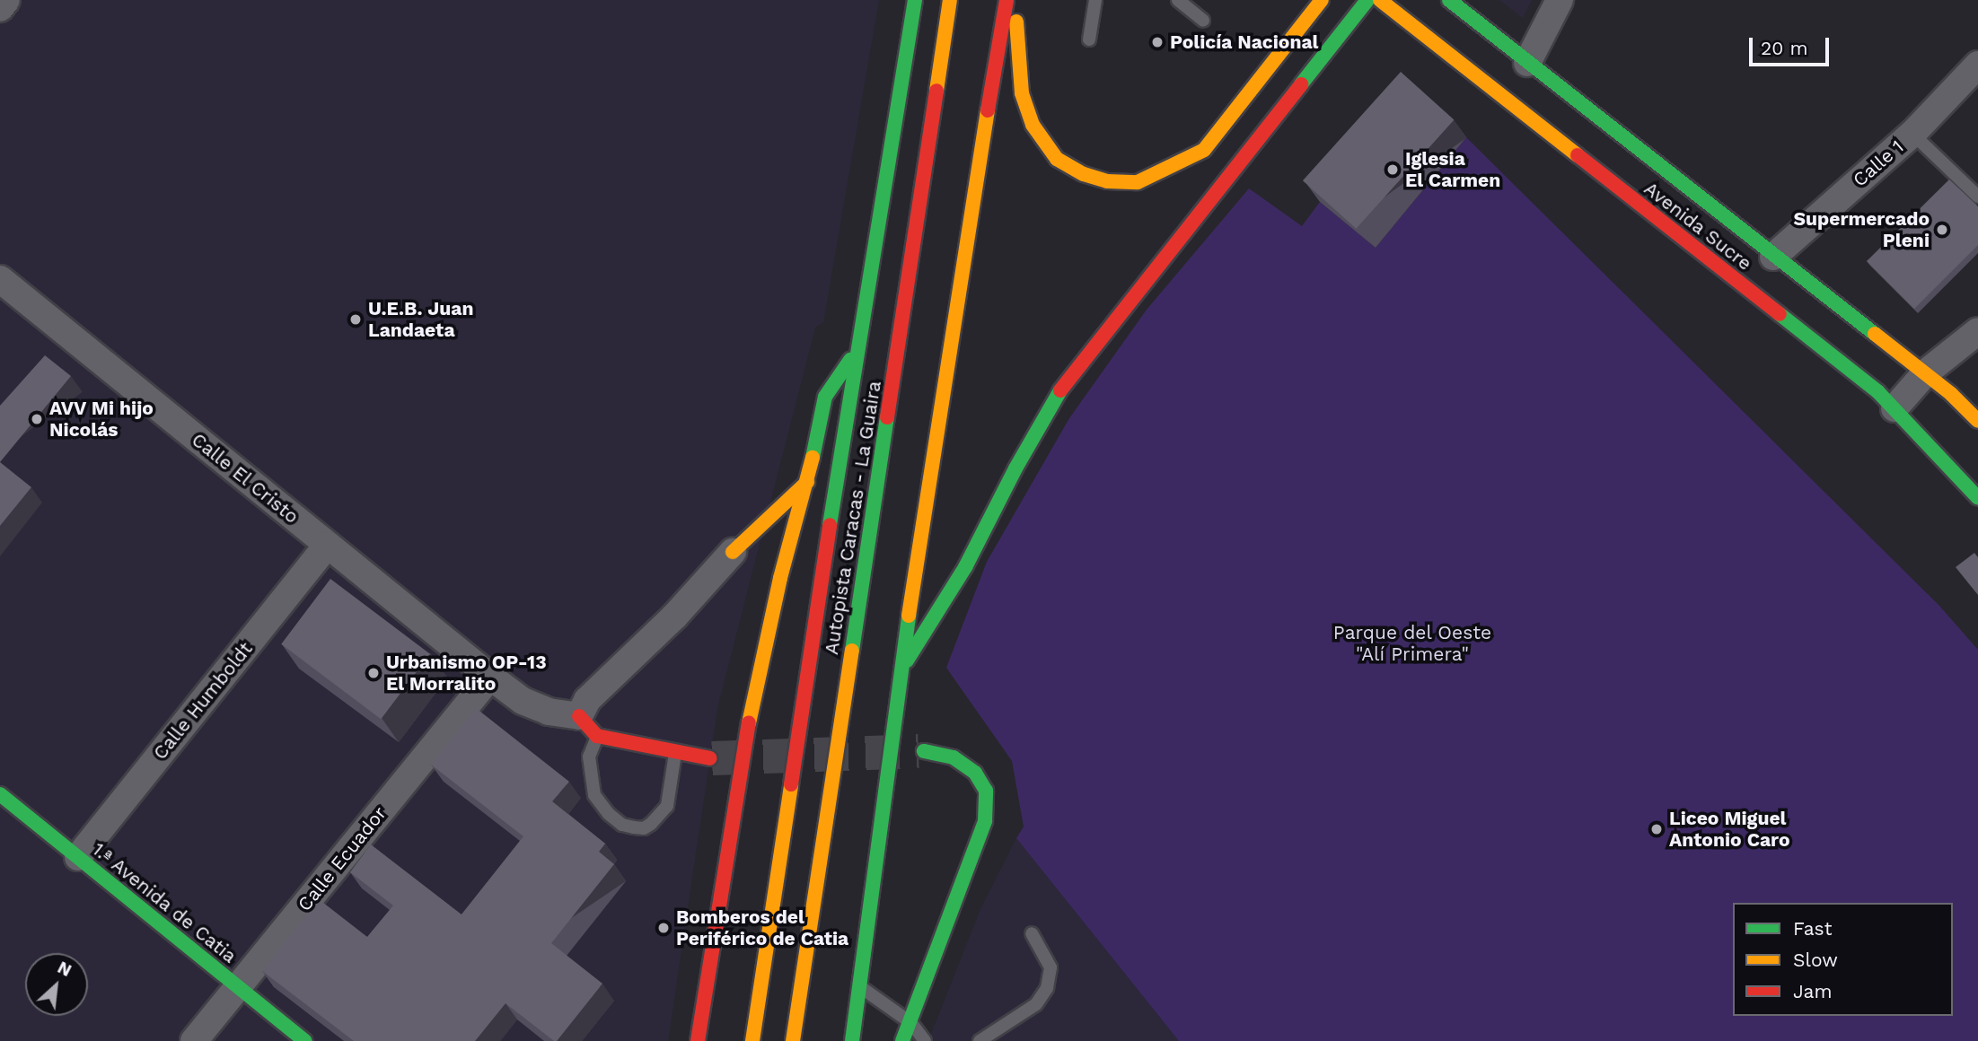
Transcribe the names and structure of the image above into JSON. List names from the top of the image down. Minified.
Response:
{"streets":{"main road":["Avenida Sucre","Autopista Caracas - La Guaira","1.ª Avenida de Catia"],"street":["Calle 1","Calle El Cristo","Calle Humboldt","Calle Ecuador"]},"crossings":[["Calle 1","Avenida Sucre"],["Calle El Cristo","Calle Humboldt"],["Calle El Cristo","Calle Ecuador"],["Calle Humboldt","1.ª Avenida de Catia"],["Calle Ecuador","1.ª Avenida de Catia"]],"parks":["Parque del Oeste \"Alí Primera\""],"places":["Policía Nacional","Iglesia El Carmen","Supermercado Pleni","U.E.B. Juan Landaeta","AVV Mi hijo Nicolás","Urbanismo OP-13 El Morralito","Liceo Miguel Antonio Caro","Bomberos del Periférico de Catia"],"legend":["Fast","Slow","Jam"],"scale_bar":"20 m","north":"top right"}
